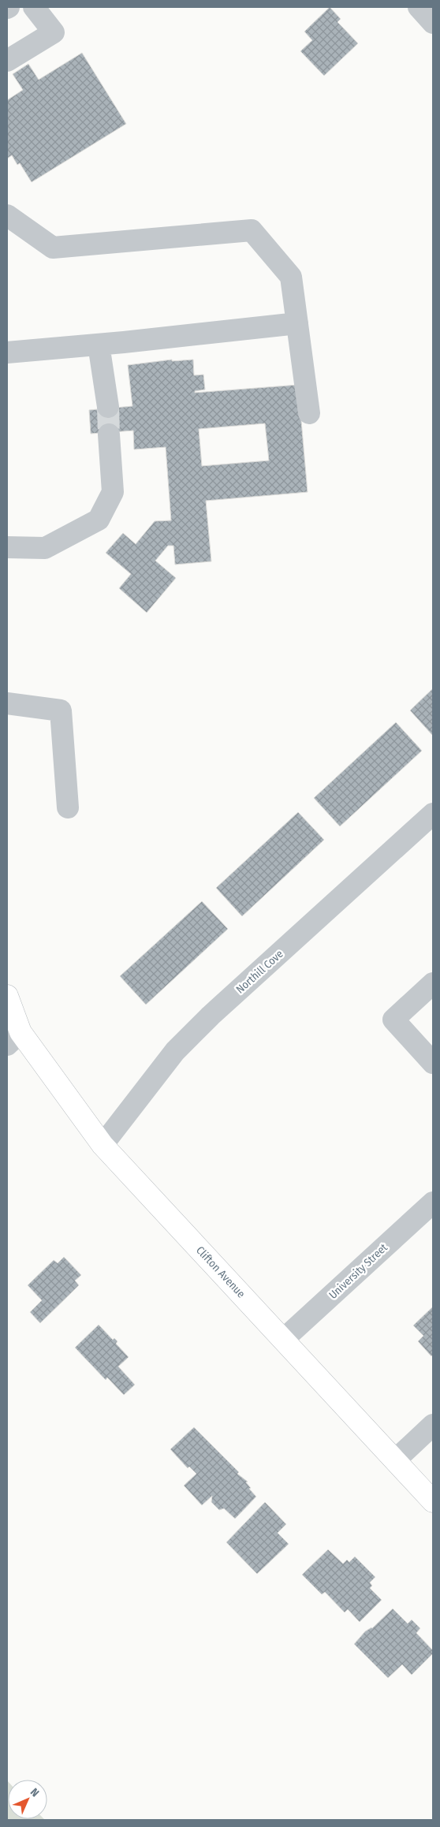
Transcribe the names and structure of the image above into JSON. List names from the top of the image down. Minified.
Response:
{"streets":{"main road":["Clifton Avenue"],"street":["Northill Cove","University Street"]},"crossings":[["Northill Cove","Clifton Avenue"],["University Street","Clifton Avenue"]],"north":"top right"}
